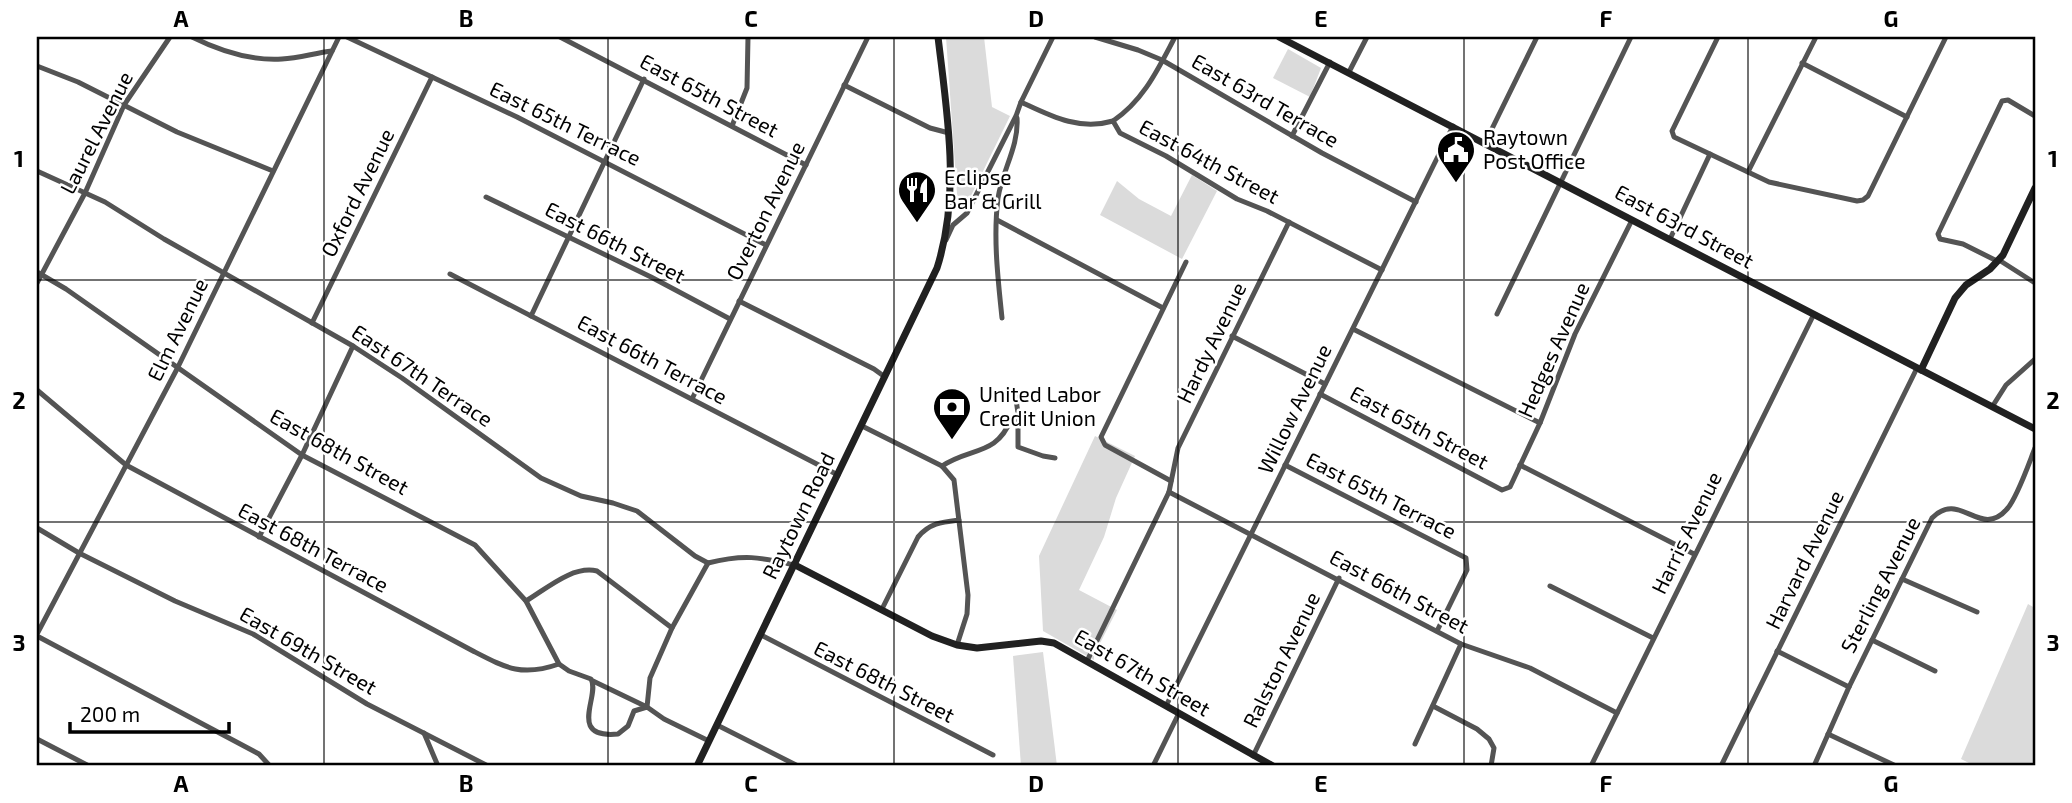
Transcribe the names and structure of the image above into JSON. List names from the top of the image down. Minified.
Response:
{"streets":{"street":["East 65th Street","East 63rd Terrace","East 65th Terrace","Laurel Avenue","East 64th Street","Oxford Avenue","Overton Avenue","East 63rd Street","East 66th Street","Elm Avenue","Hardy Avenue","Hedges Avenue","East 66th Terrace","East 67th Terrace","Willow Avenue","East 68th Street","Raytown Road","Harris Avenue","East 68th Terrace","Harvard Avenue","Sterling Avenue","East 69th Street","Ralston Avenue","East 67th Street"]},"crossings":[["East 65th Street","Overton Avenue"],["East 65th Street","Hardy Avenue"],["East 65th Street","Hedges Avenue"],["East 65th Street","Willow Avenue"],["East 63rd Terrace","Willow Avenue"],["East 65th Terrace","Oxford Avenue"],["East 65th Terrace","Overton Avenue"],["East 65th Terrace","East 66th Street"],["East 65th Terrace","Willow Avenue"],["Laurel Avenue","East 67th Terrace"],["Laurel Avenue","East 68th Street"],["East 64th Street","Hardy Avenue"],["East 64th Street","Willow Avenue"],["Oxford Avenue","East 67th Terrace"],["Overton Avenue","East 66th Street"],["Overton Avenue","East 66th Terrace"],["East 63rd Street","Hedges Avenue"],["East 63rd Street","Willow Avenue"],["East 63rd Street","Harris Avenue"],["East 63rd Street","Harvard Avenue"],["East 66th Street","Hardy Avenue"],["East 66th Street","Willow Avenue"],["East 66th Street","Harris Avenue"],["East 66th Street","Ralston Avenue"],["Elm Avenue","East 67th Terrace"],["Elm Avenue","East 68th Street"],["Elm Avenue","East 68th Terrace"],["Elm Avenue","East 69th Street"],["East 66th Terrace","Raytown Road"],["Willow Avenue","East 67th Street"],["East 68th Street","Raytown Road"],["East 68th Street","East 68th Terrace"],["Raytown Road","East 67th Street"],["Ralston Avenue","East 67th Street"]],"places":{"public building":["Raytown Post Office"],"restaurant":["Eclipse Bar & Grill"],"bank":["United Labor Credit Union"]},"scale_bar":"200 m","grid":{"columns":["A","B","C","D","E","F","G"],"rows":["1","2","3"]}}
